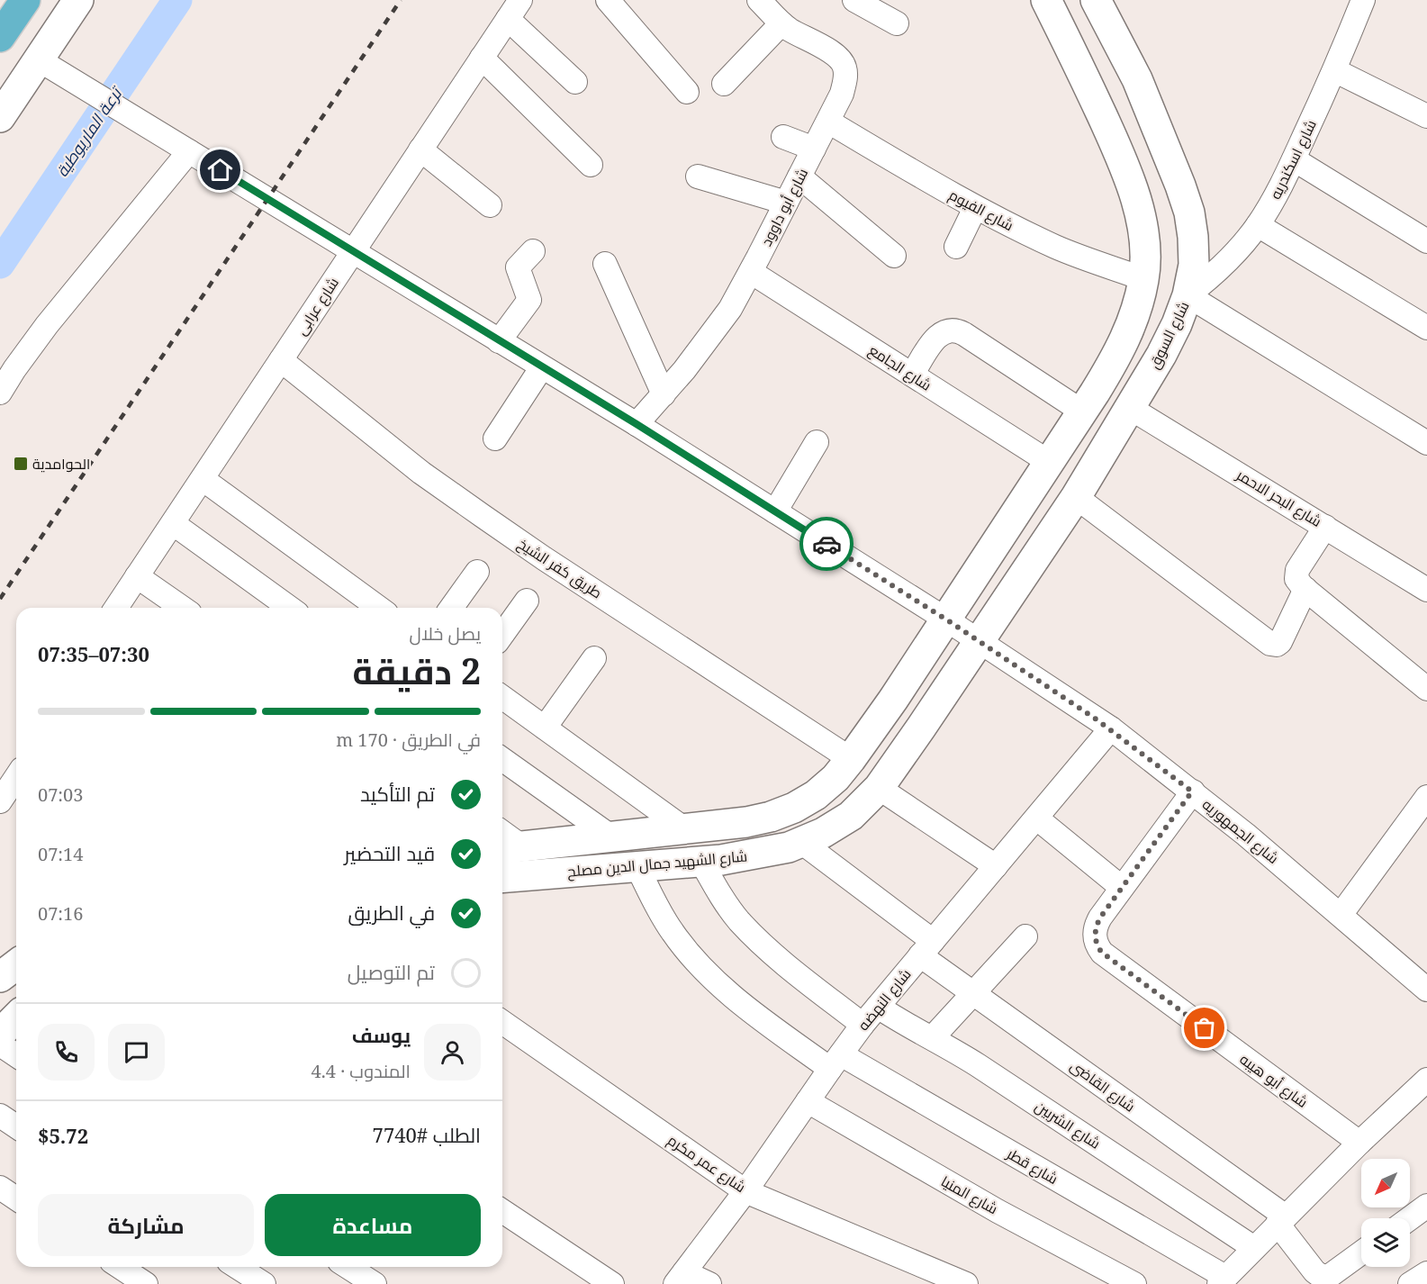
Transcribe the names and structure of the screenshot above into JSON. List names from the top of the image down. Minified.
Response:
{"streets":{"street":["شارع اسكندريه","شارع أبو داوود","شارع الفيوم","شارع عرابى","شارع السوق","شارع الجامع","شارع البحر الاحمر","طريق كفر الشيخ","شارع الجمهوريه","شارع الشهيد جمال الدين مصلح","شارع النهضه","شارع أبو هيبه","شارع القاضى","شارع الشربين","شارع عمر مكرم","شارع قطر","شارع المنيا"]},"crossings":[["شارع اسكندريه","شارع السوق"],["شارع أبو داوود","شارع الفيوم"],["شارع أبو داوود","شارع الجامع"],["شارع أبو داوود","شارع الجمهوريه"],["شارع عرابى","طريق كفر الشيخ"],["شارع عرابى","شارع الجمهوريه"],["شارع السوق","شارع البحر الاحمر"],["شارع السوق","شارع الجمهوريه"],["شارع السوق","شارع الشهيد جمال الدين مصلح"],["طريق كفر الشيخ","شارع الشهيد جمال الدين مصلح"],["شارع الجمهوريه","شارع الشهيد جمال الدين مصلح"],["شارع الجمهوريه","شارع النهضه"],["شارع الشهيد جمال الدين مصلح","شارع القاضى"],["شارع الشهيد جمال الدين مصلح","شارع قطر"],["شارع النهضه","شارع القاضى"],["شارع النهضه","شارع الشربين"],["شارع النهضه","شارع عمر مكرم"],["شارع النهضه","شارع قطر"],["شارع النهضه","شارع المنيا"]],"water":["ترعة الماريوطية"],"places":{"transit":["الحوامدية"]},"north":"bottom left","page":{"heading":["2 دقيقة","يصل خلال","07:30–07:35"],"panel":["يوسف","المندوب · 4.4","الطلب #7740","$5.72"],"bar":"في الطريق · 170 m","list":[["تم التأكيد","07:03"],["قيد التحضير","07:14"],["في الطريق","07:16"],"تم التوصيل"],"buttons":["مساعدة","مشاركة"]}}
